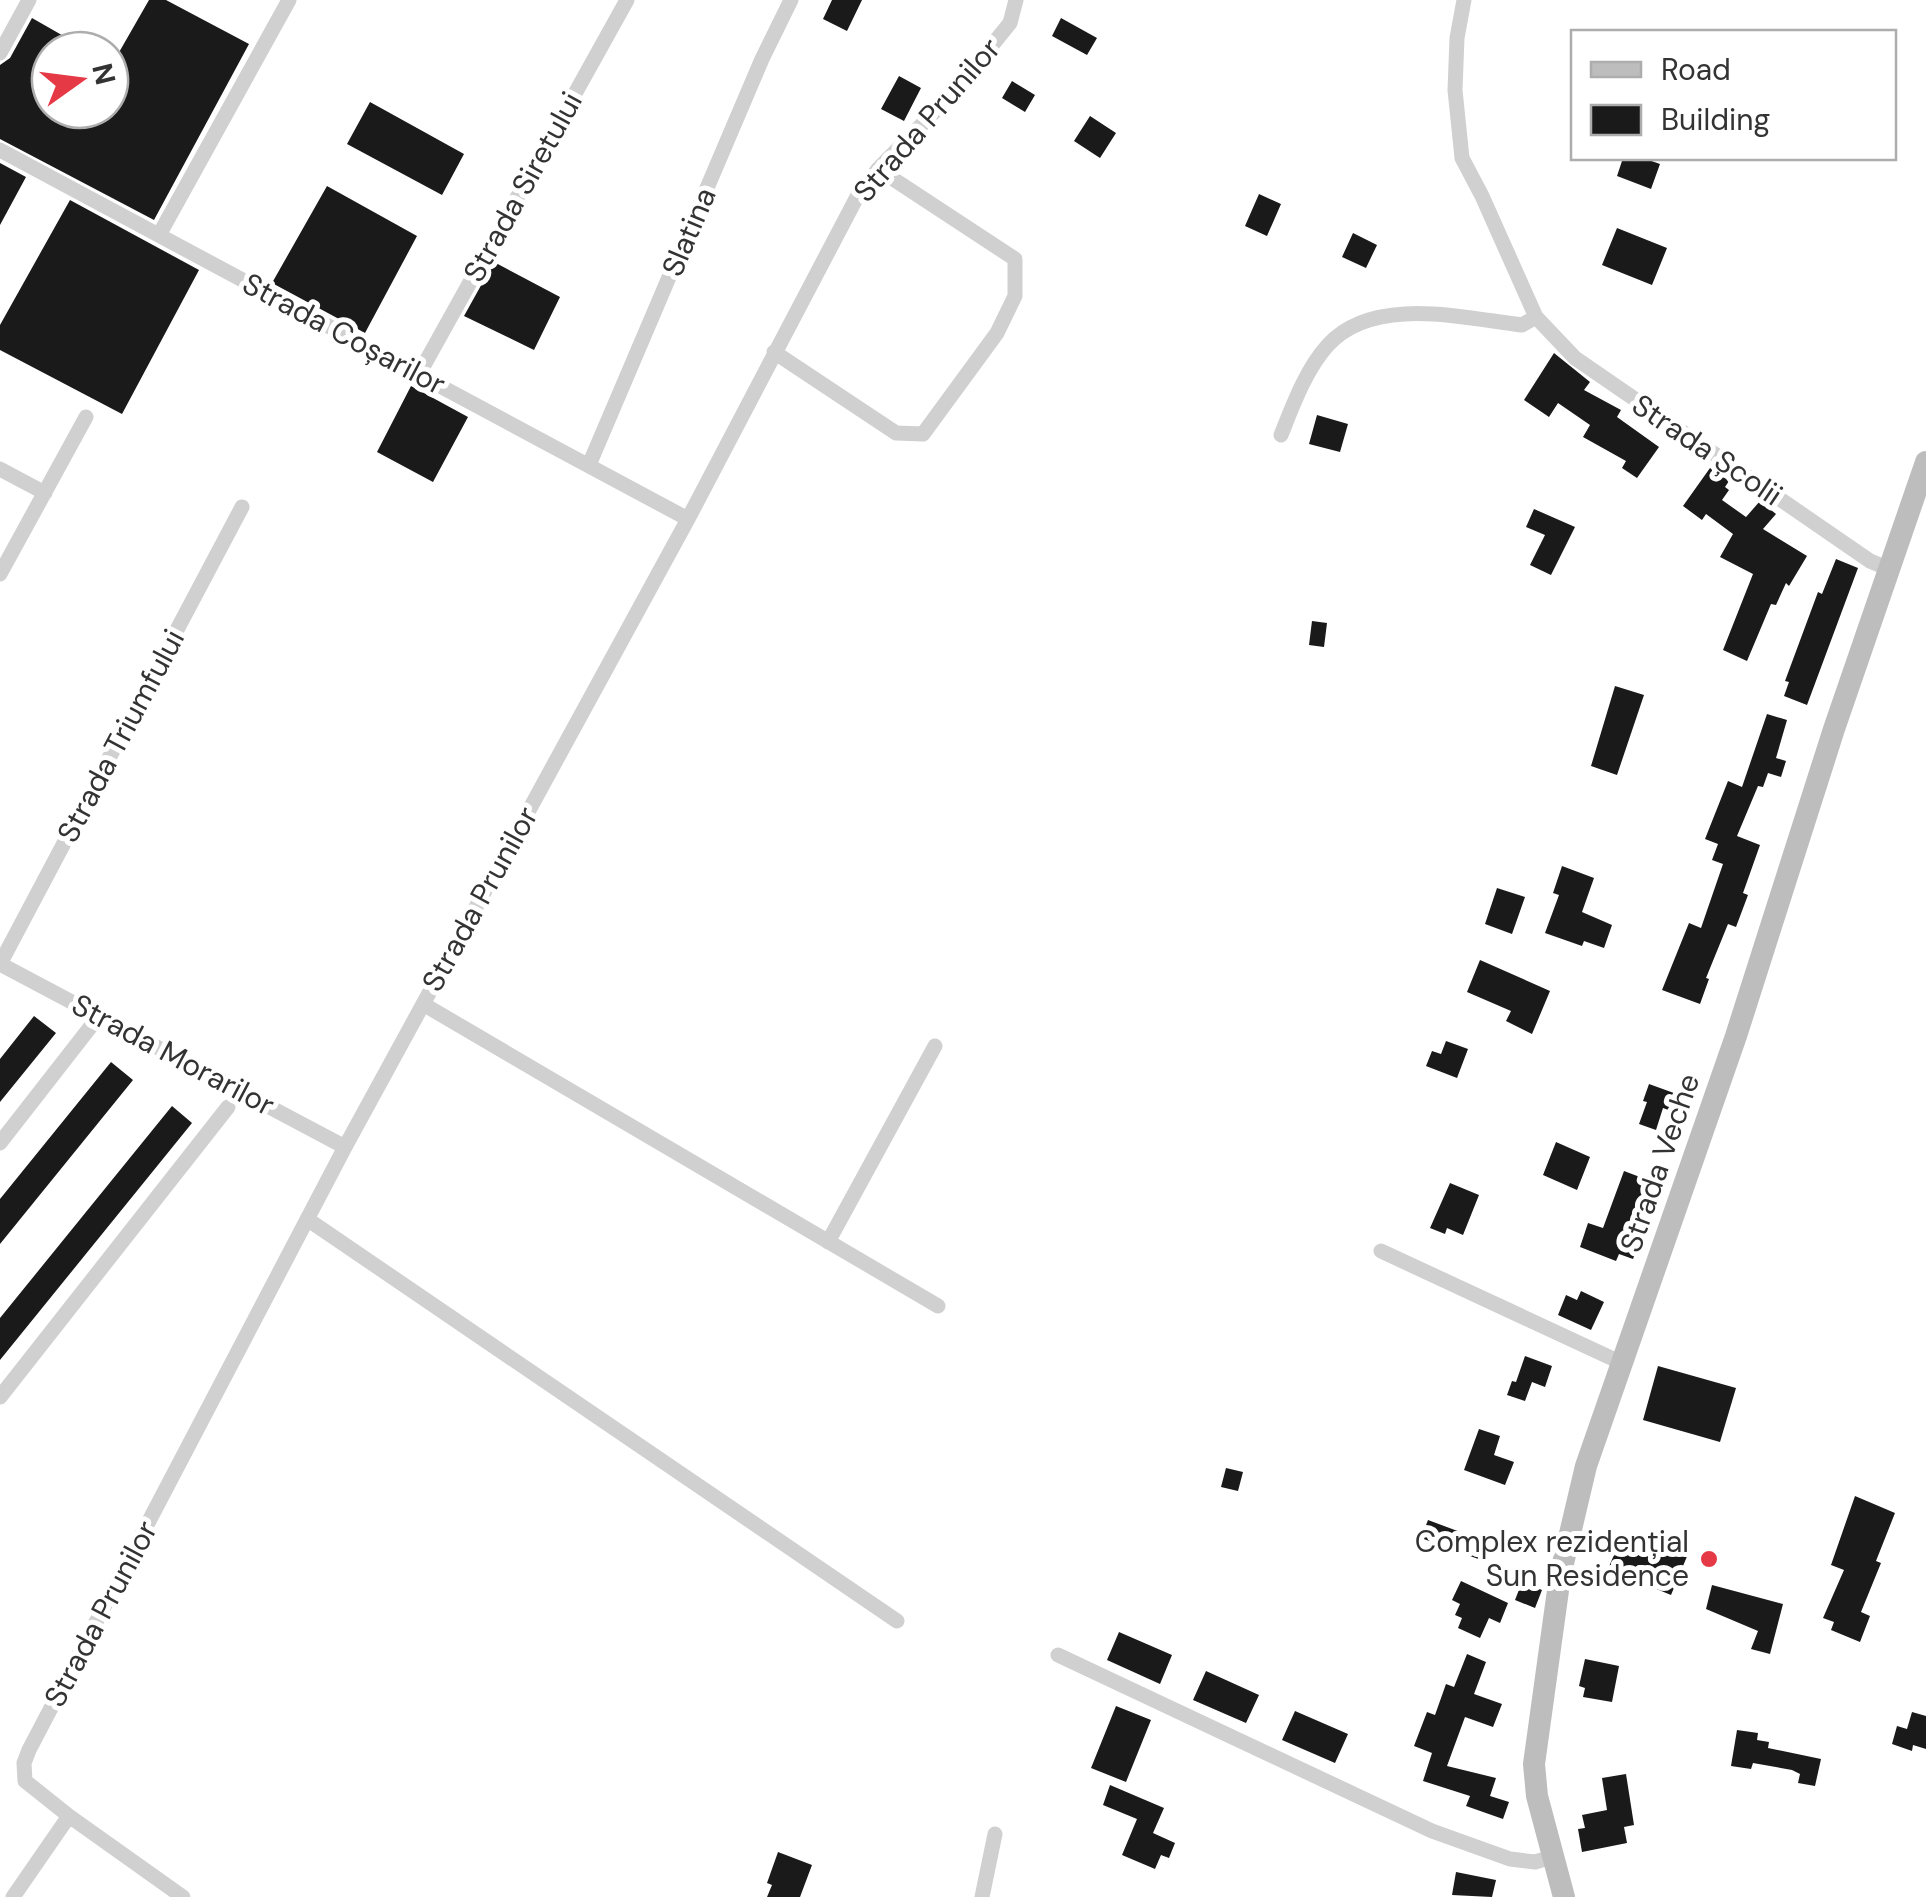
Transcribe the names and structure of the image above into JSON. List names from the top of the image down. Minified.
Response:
{"streets":{"street":["Strada Prunilor","Strada Siretului","Slatina","Strada Coșarilor","Strada Școlii","Strada Triumfului","Strada Morarilor","Strada Veche"]},"crossings":[["Strada Prunilor","Strada Coșarilor"],["Strada Prunilor","Strada Morarilor"],["Strada Siretului","Strada Coșarilor"],["Slatina","Strada Coșarilor"],["Strada Școlii","Strada Veche"],["Strada Triumfului","Strada Morarilor"]],"places":["Complex rezidențial Sun Residence"],"legend":["Road","Building"],"north":"right"}
